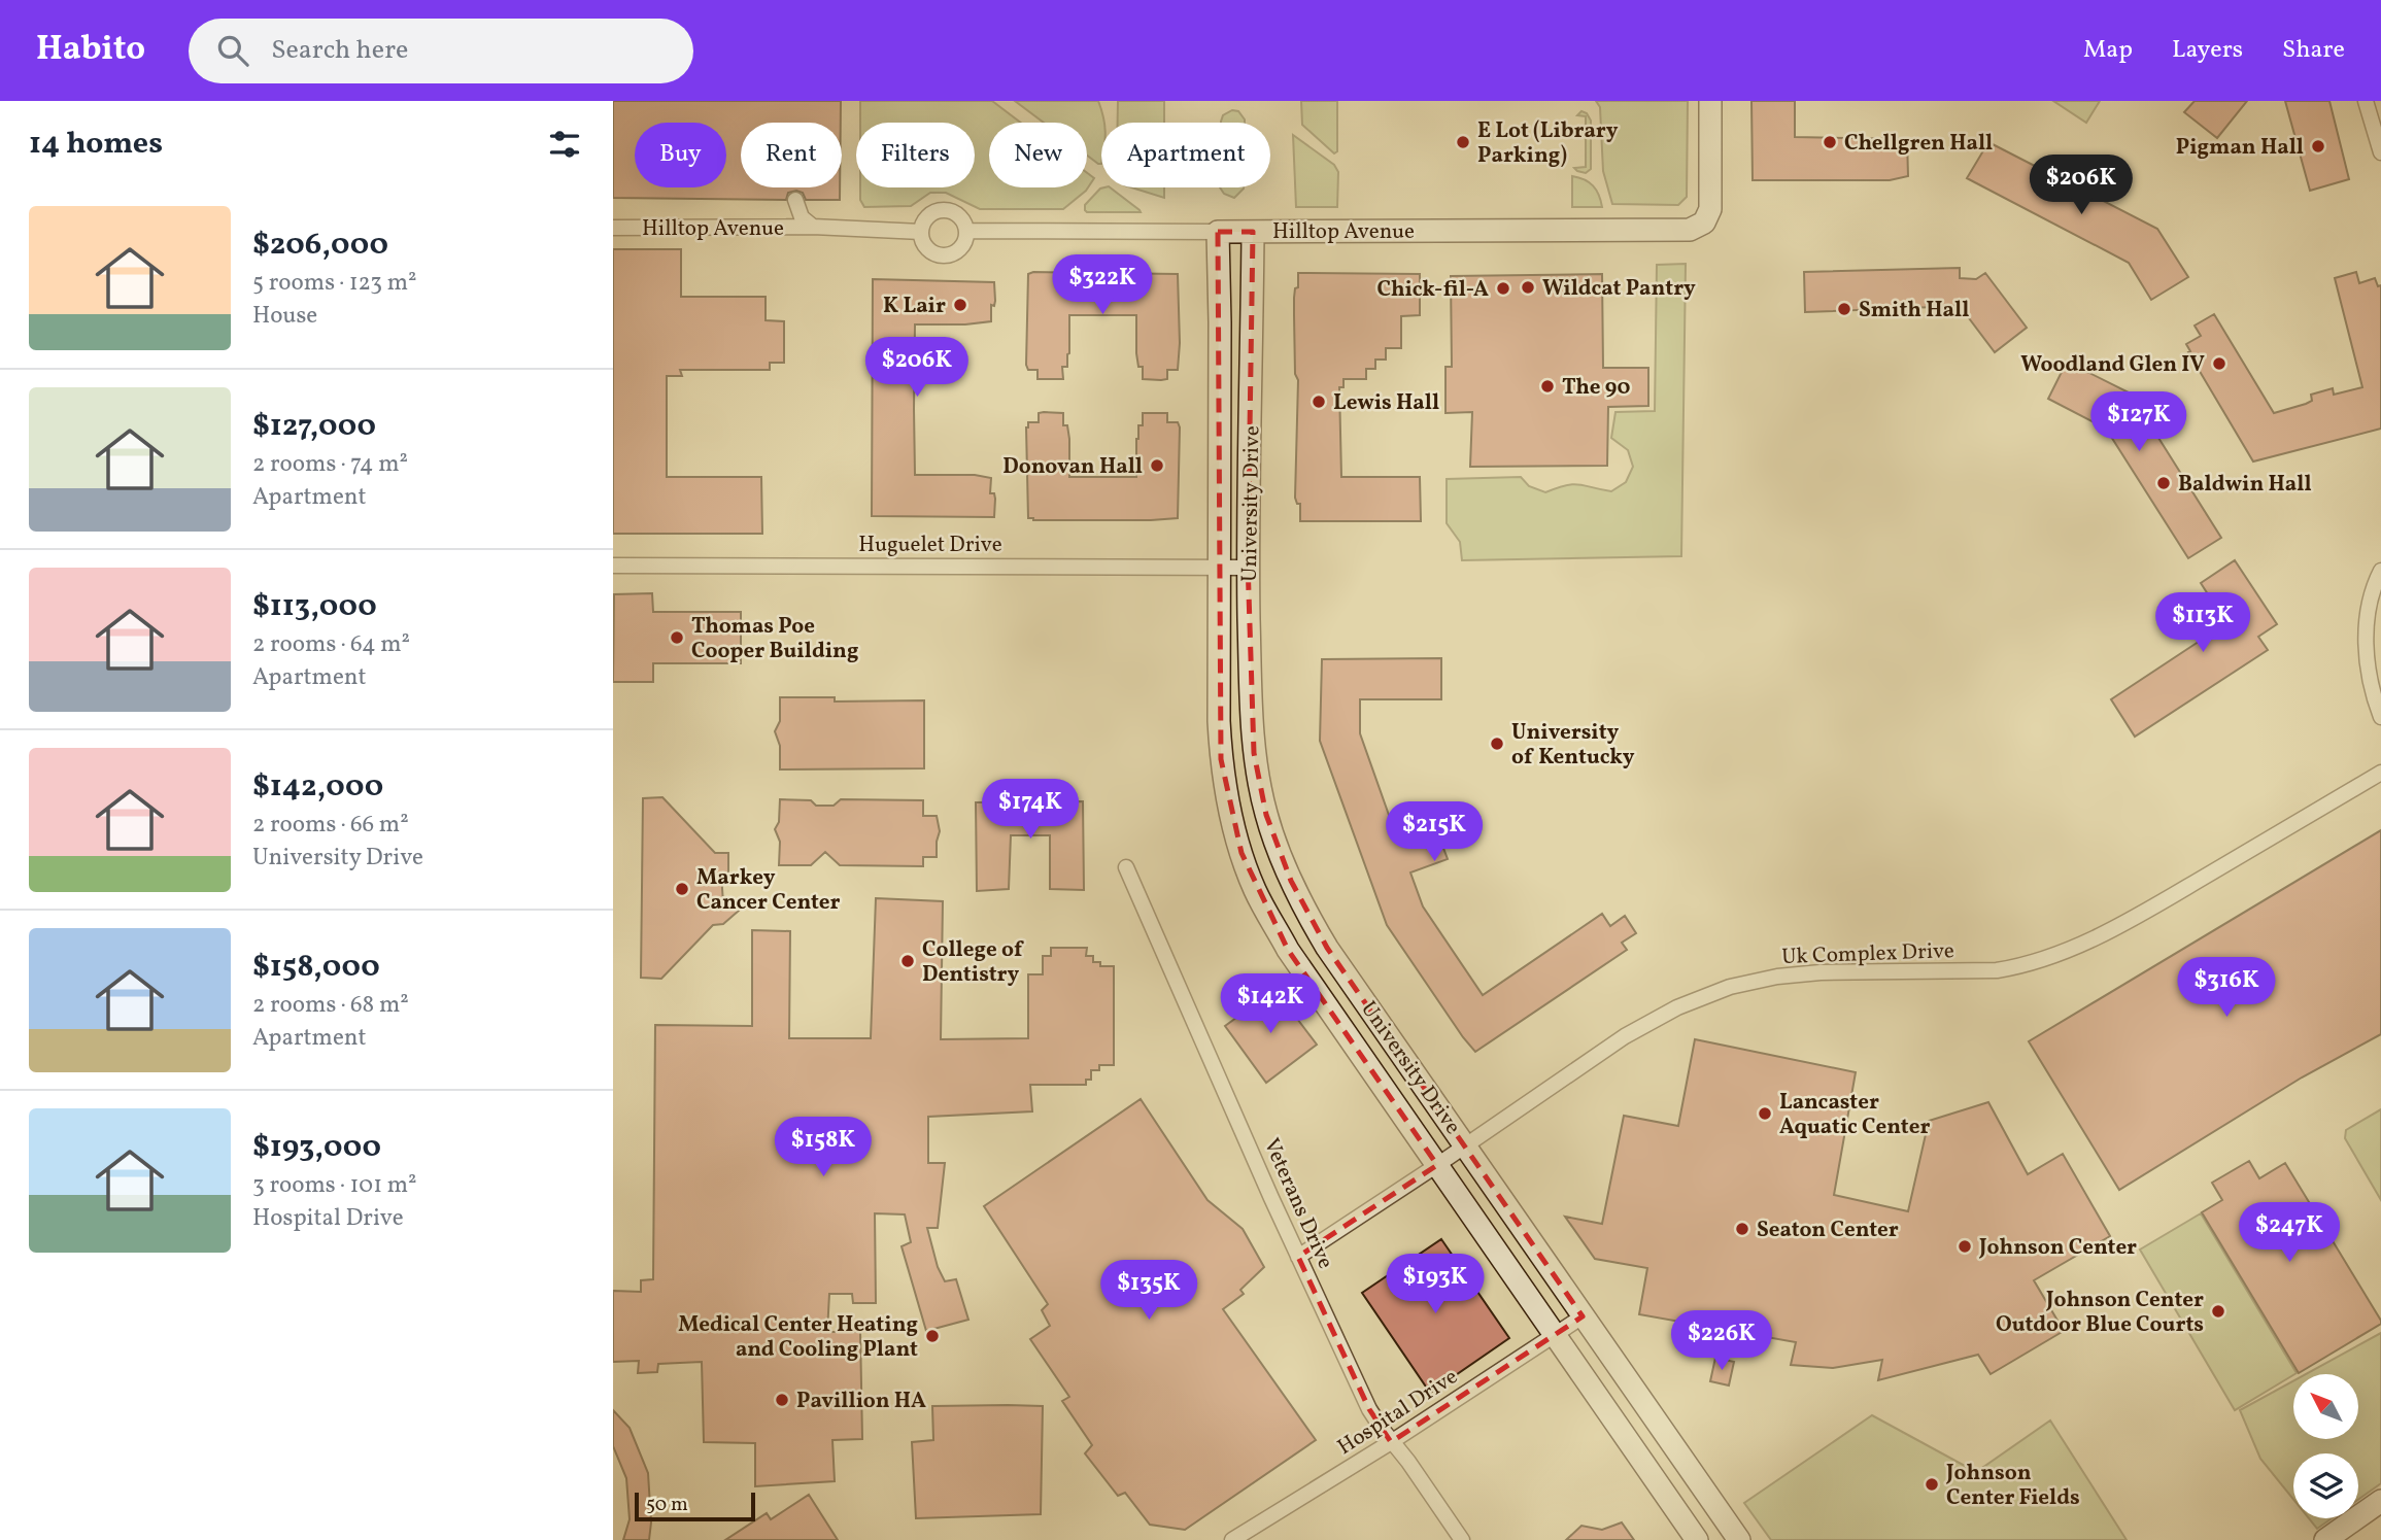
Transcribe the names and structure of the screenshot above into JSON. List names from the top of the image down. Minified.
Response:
{"streets":{"street":["Hilltop Avenue","University Drive","Huguelet Drive","Uk Complex Drive","Veterans Drive","Hospital Drive"]},"crossings":[["Hilltop Avenue","University Drive"],["University Drive","Huguelet Drive"],["University Drive","Uk Complex Drive"],["University Drive","Hospital Drive"],["Uk Complex Drive","Veterans Drive"],["Veterans Drive","Hospital Drive"]],"places":["E Lot (Library Parking)","Chellgren Hall","Pigman Hall","Wildcat Pantry","Chick-fil-A","K Lair","Smith Hall","Woodland Glen IV","The 90","Lewis Hall","Donovan Hall","Baldwin Hall","Thomas Poe Cooper Building","University of Kentucky","Markey Cancer Center","College of Dentistry","Lancaster Aquatic Center","Seaton Center","Johnson Center","Johnson Center Outdoor Blue Courts","Medical Center Heating and Cooling Plant","Pavillion HA","Johnson Center Fields"],"scale_bar":"50 m","north":"top left","page":{"header":"Habito","search":"Search here","nav":["Map","Layers","Share"],"heading":"14 homes","chip":["Buy","Rent","Filters","New","Apartment"],"price":["$206K","$322K","$206K","$127K","$113K","$174K","$215K","$316K","$142K","$158K","$247K","$193K","$135K","$226K"],"list":[{"name":"$206,000","note":"5 rooms · 123 m² · House"},{"name":"$127,000","note":"2 rooms · 74 m² · Apartment"},{"name":"$113,000","note":"2 rooms · 64 m² · Apartment"},{"name":"$142,000","note":"2 rooms · 66 m² · University Drive"},{"name":"$158,000","note":"2 rooms · 68 m² · Apartment"},{"name":"$193,000","note":"3 rooms · 101 m² · Hospital Drive"}],"scale":"50 m"}}
